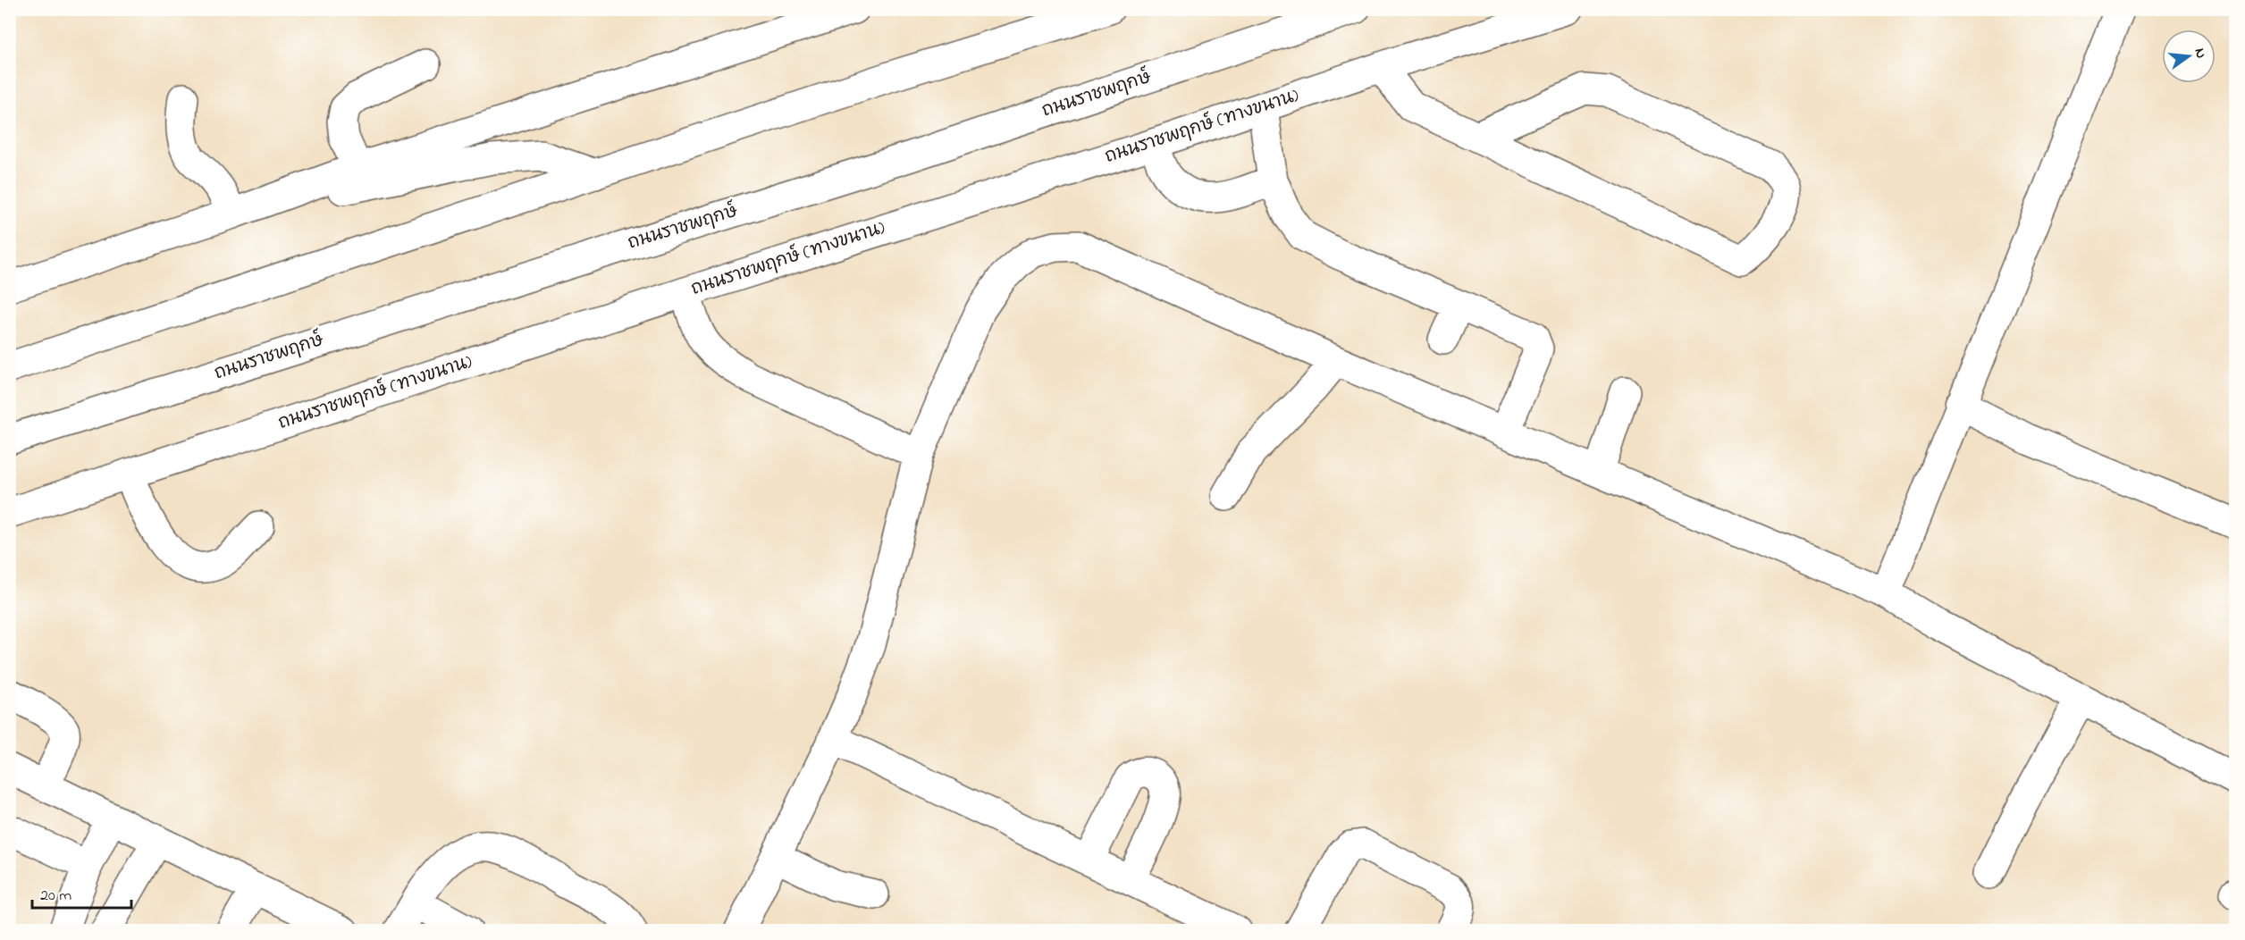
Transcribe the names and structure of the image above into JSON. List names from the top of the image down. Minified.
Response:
{"streets":{"main road":["ถนนราชพฤกษ์","ถนนราชพฤกษ์ (ทางขนาน)"]},"scale_bar":"20 m","north":"right"}
